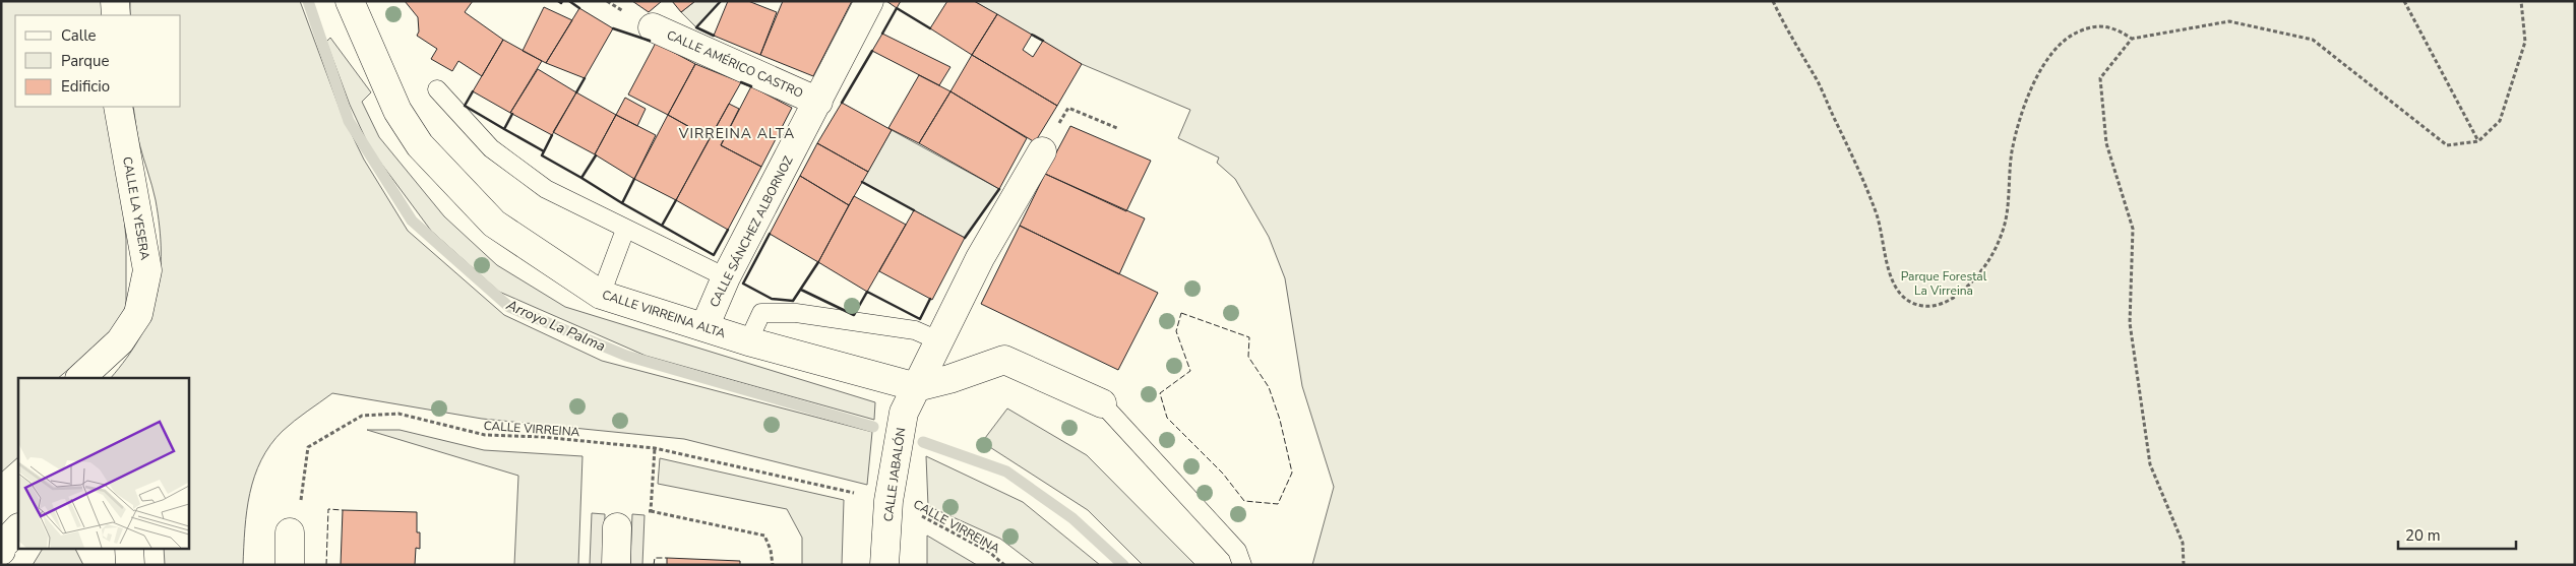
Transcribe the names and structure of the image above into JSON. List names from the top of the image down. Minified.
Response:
{"streets":{"street":["CALLE AMÉRICO CASTRO","CALLE LA YESERA","CALLE SÁNCHEZ ALBORNOZ","CALLE VIRREINA ALTA","CALLE JABALÓN"],"path":["CALLE VIRREINA"]},"crossings":[["CALLE AMÉRICO CASTRO","CALLE SÁNCHEZ ALBORNOZ"],["CALLE SÁNCHEZ ALBORNOZ","CALLE VIRREINA ALTA"],["CALLE VIRREINA ALTA","CALLE JABALÓN"],["CALLE VIRREINA","CALLE JABALÓN"]],"districts":["VIRREINA ALTA"],"water":["Arroyo La Palma"],"parks":["Parque Forestal La Virreina"],"legend":["Calle","Parque","Edificio"],"scale_bar":"20 m"}
